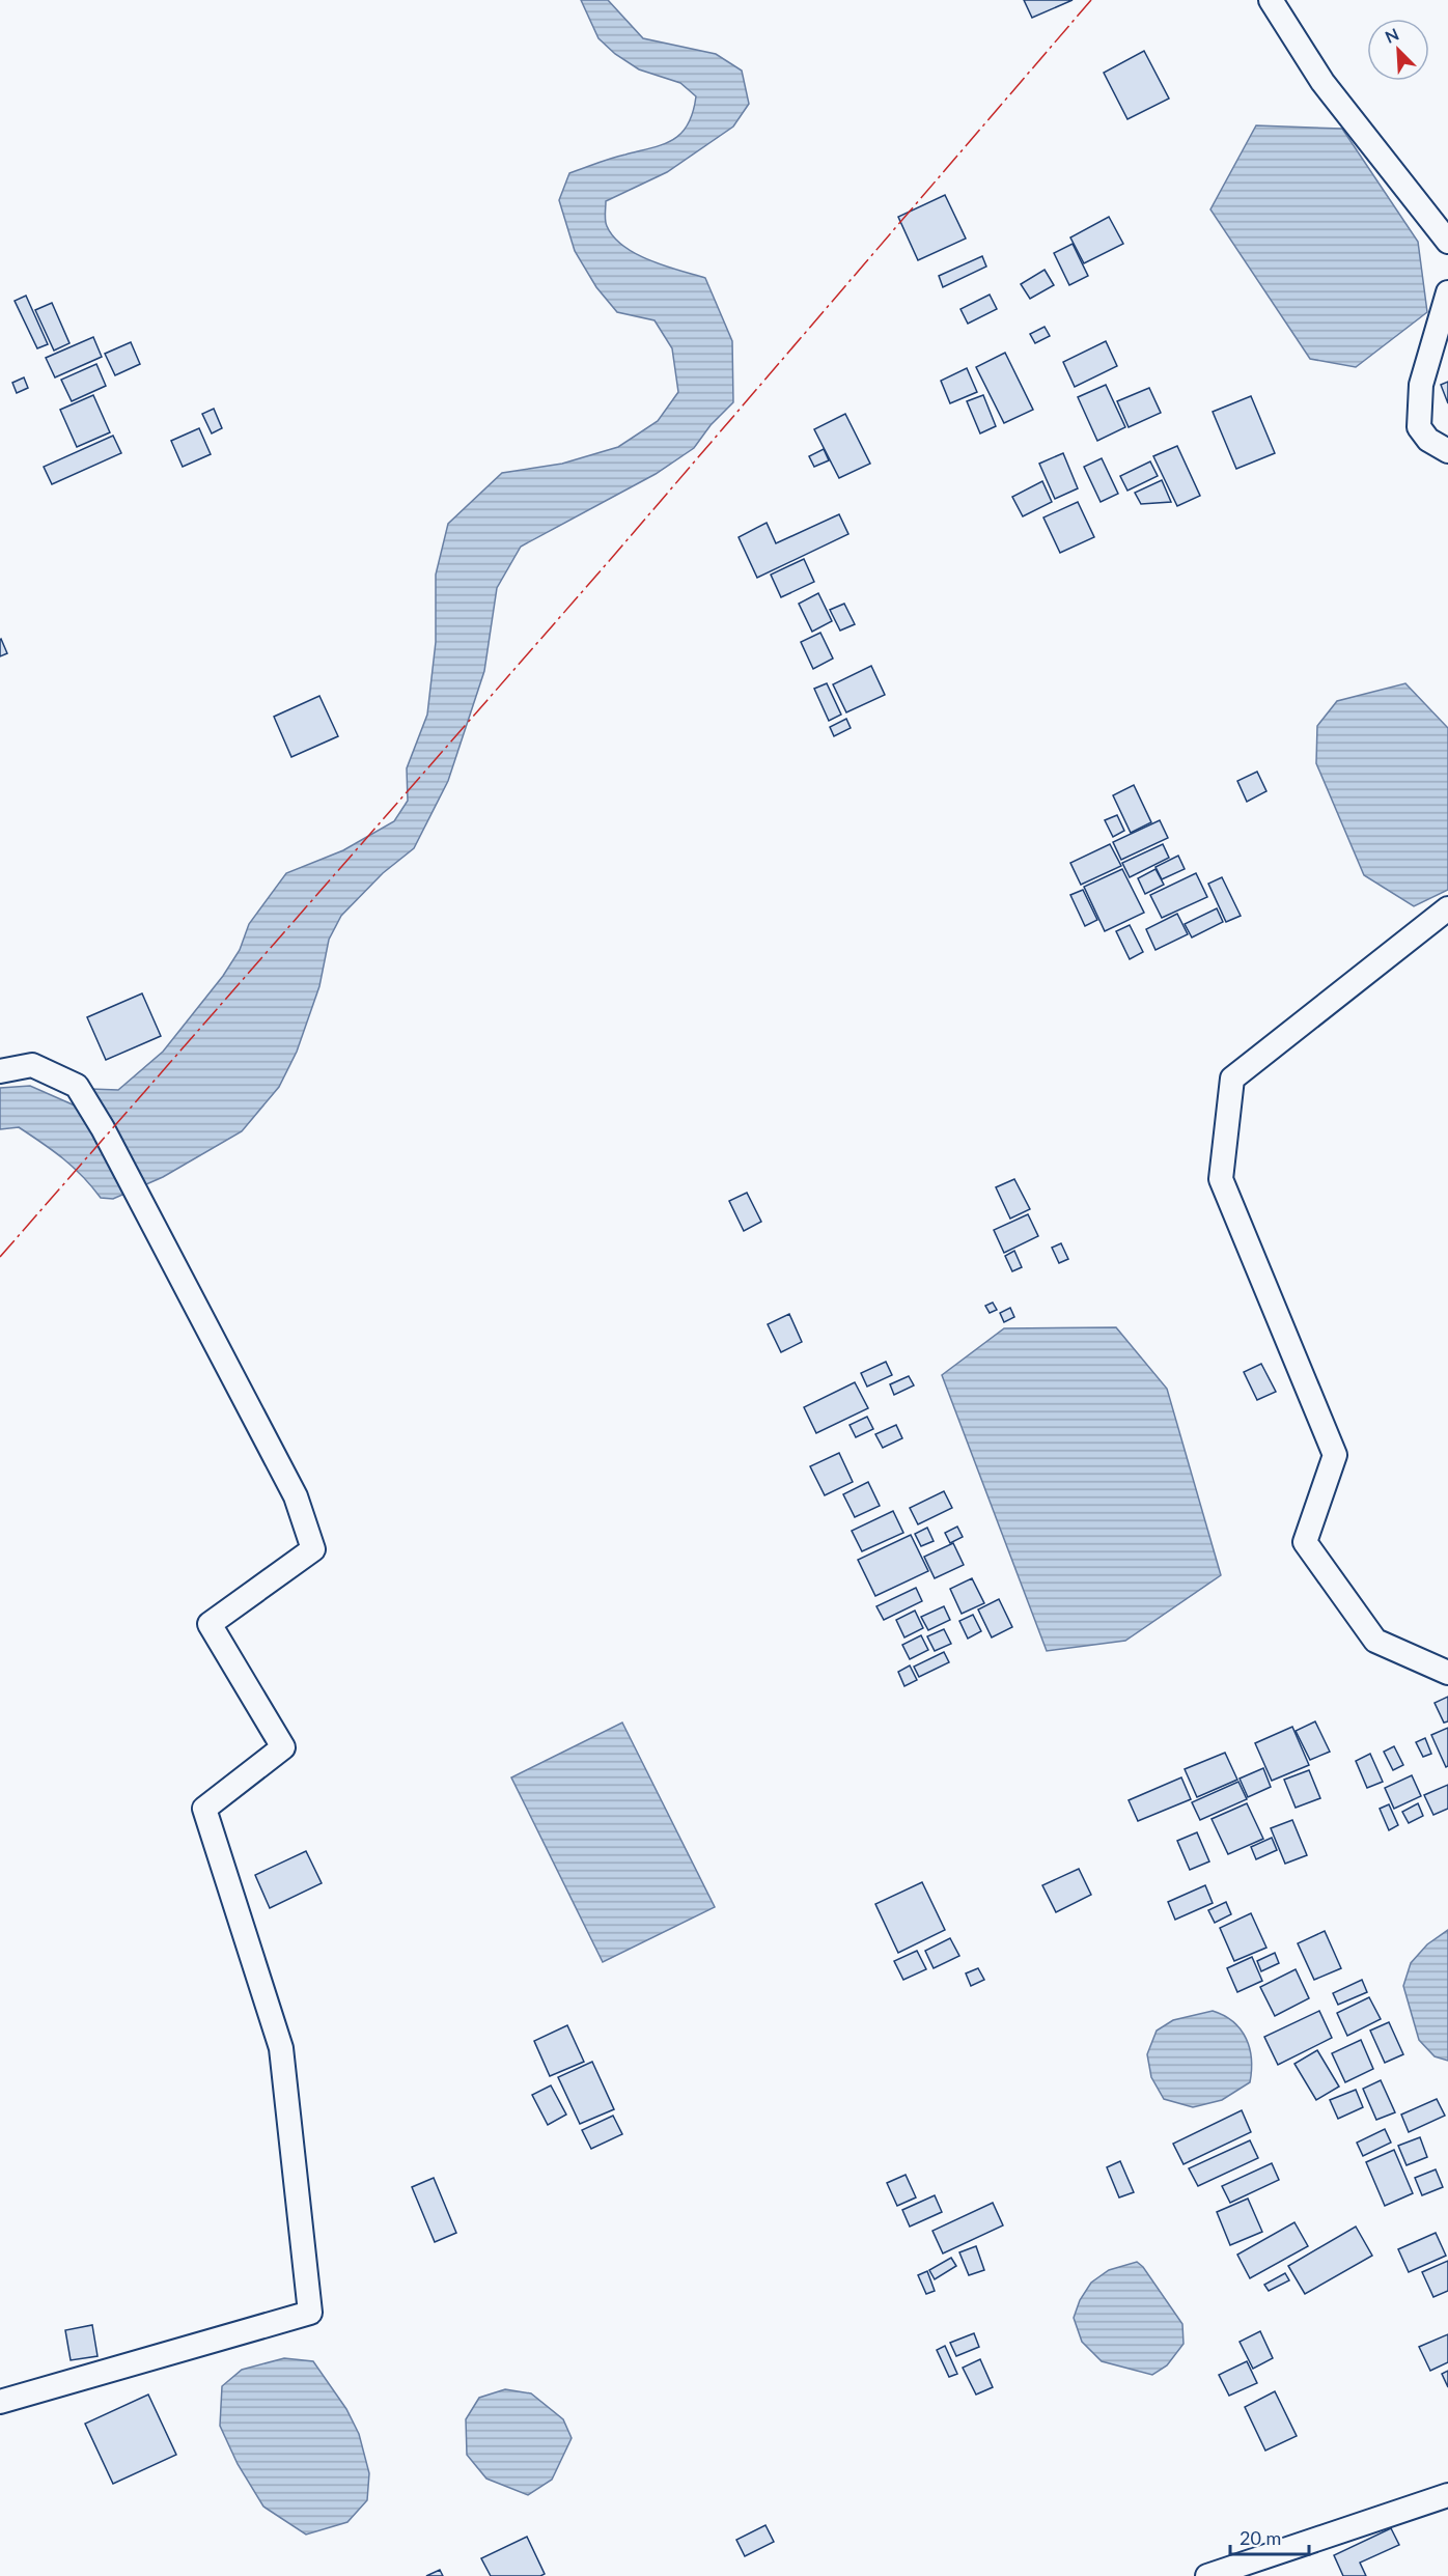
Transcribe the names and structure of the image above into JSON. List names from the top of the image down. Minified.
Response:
{"scale_bar":"20 m","north":"top left"}
